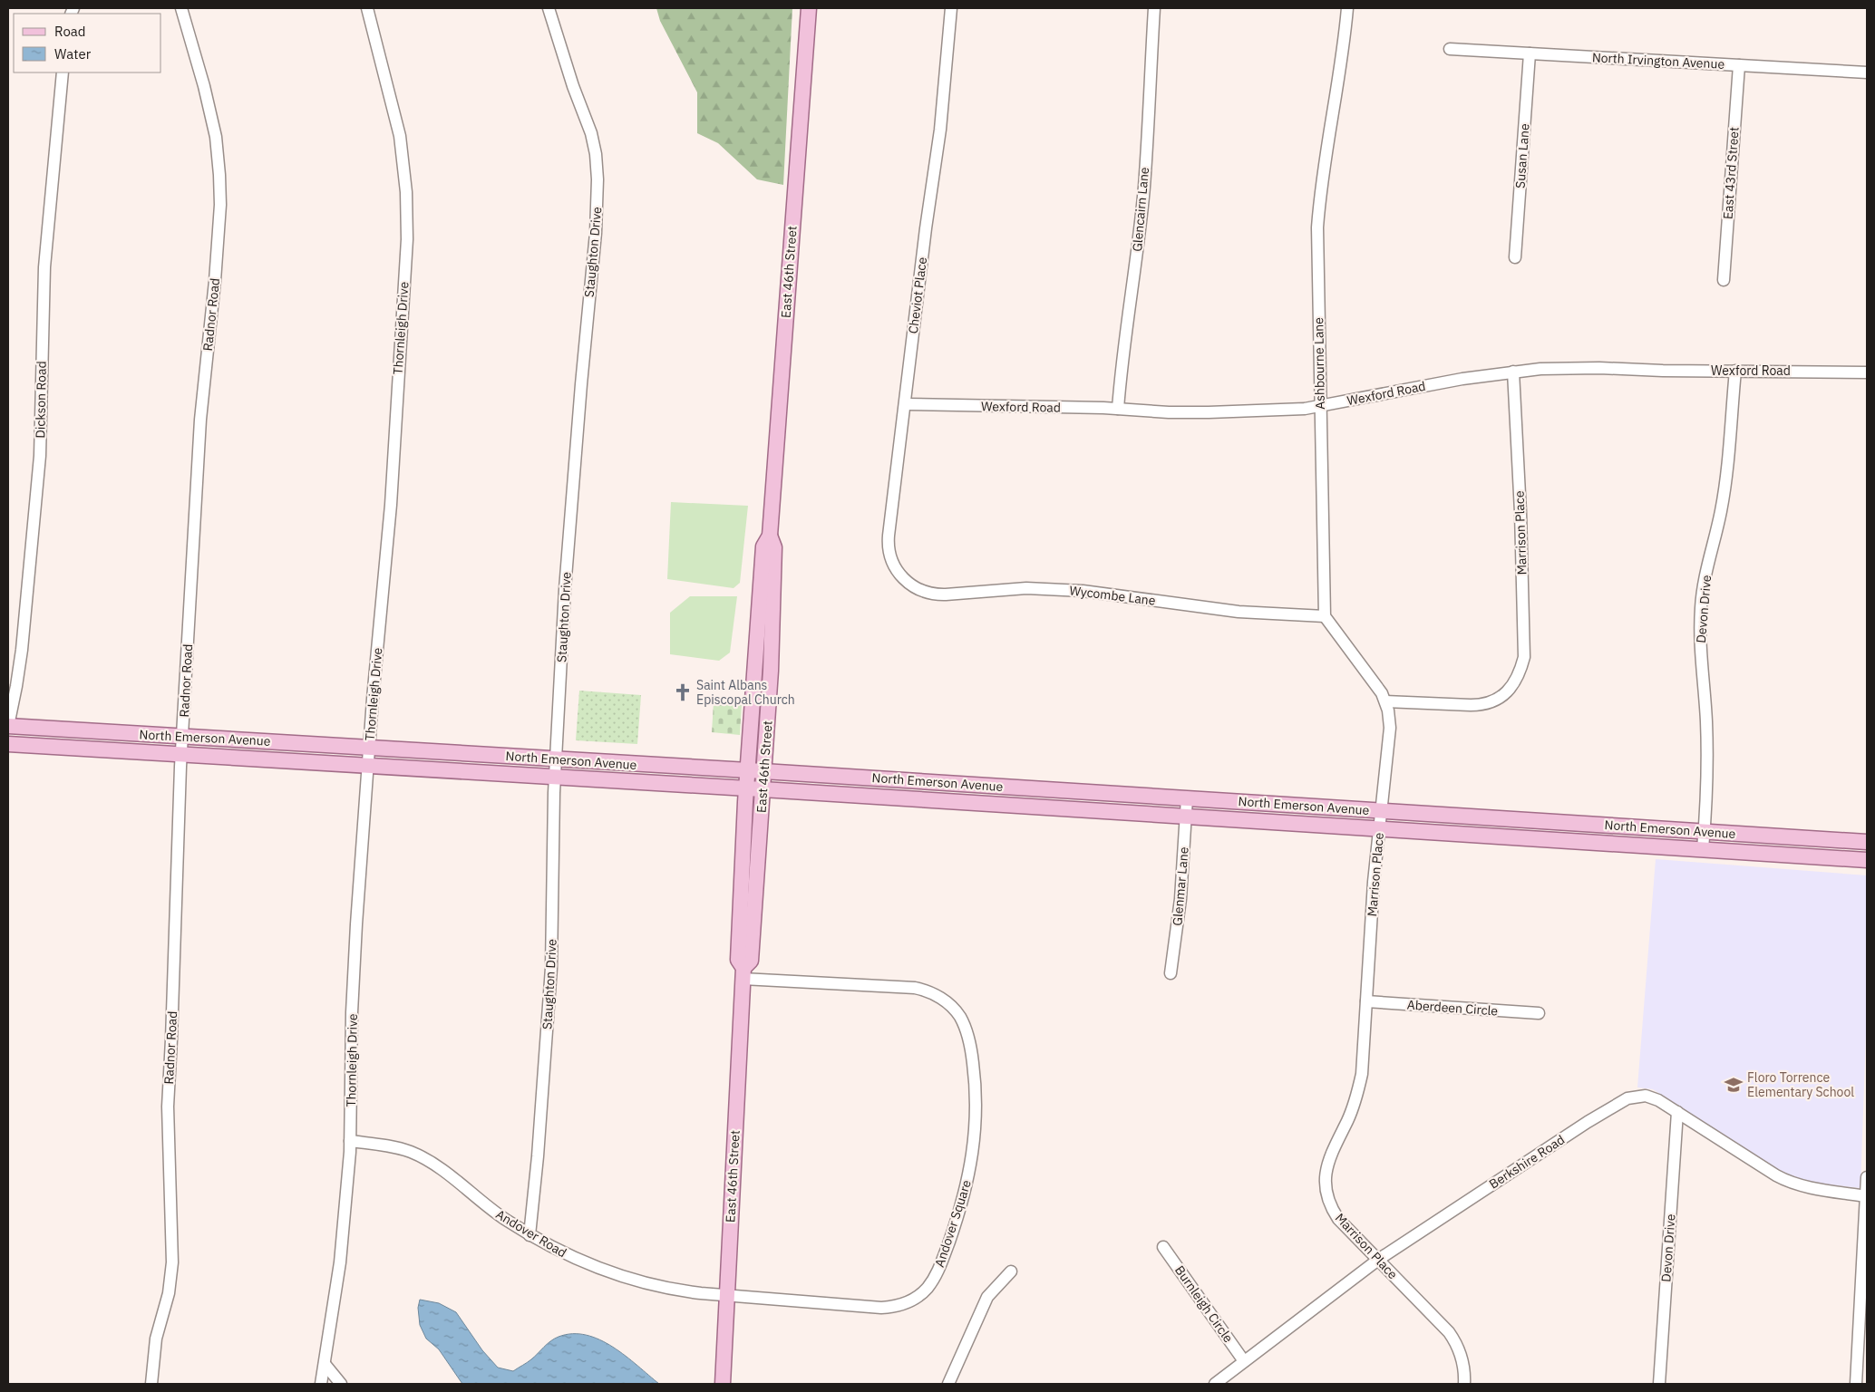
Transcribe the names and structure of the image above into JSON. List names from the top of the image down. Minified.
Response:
{"streets":{"main road":["East 46th Street","North Emerson Avenue"],"street":["North Irvington Avenue","Susan Lane","East 43rd Street","Glencairn Lane","Staughton Drive","Cheviot Place","Radnor Road","Thornleigh Drive","Ashbourne Lane","Wexford Road","Dickson Road","Marrison Place","Wycombe Lane","Devon Drive","Glenmar Lane","Aberdeen Circle","Berkshire Road","Andover Square","Andover Road","Burnleigh Circle"]},"crossings":[["North Irvington Avenue","Susan Lane"],["North Irvington Avenue","East 43rd Street"],["Glencairn Lane","Wexford Road"],["Staughton Drive","North Emerson Avenue"],["Staughton Drive","Andover Road"],["East 46th Street","North Emerson Avenue"],["East 46th Street","Andover Square"],["East 46th Street","Andover Road"],["Cheviot Place","Wexford Road"],["Cheviot Place","Wycombe Lane"],["Radnor Road","North Emerson Avenue"],["Thornleigh Drive","North Emerson Avenue"],["Thornleigh Drive","Andover Road"],["Ashbourne Lane","Wexford Road"],["Ashbourne Lane","Wycombe Lane"],["Wexford Road","Marrison Place"],["Wexford Road","Devon Drive"],["Dickson Road","North Emerson Avenue"],["Marrison Place","North Emerson Avenue"],["Marrison Place","Aberdeen Circle"],["Marrison Place","Berkshire Road"],["Devon Drive","North Emerson Avenue"],["Devon Drive","Berkshire Road"],["North Emerson Avenue","Glenmar Lane"],["Berkshire Road","Burnleigh Circle"],["Andover Square","Andover Road"]],"places":{"church":["Saint Albans Episcopal Church"],"school or university":["Floro Torrence Elementary School"]},"legend":["Road","Water"]}
